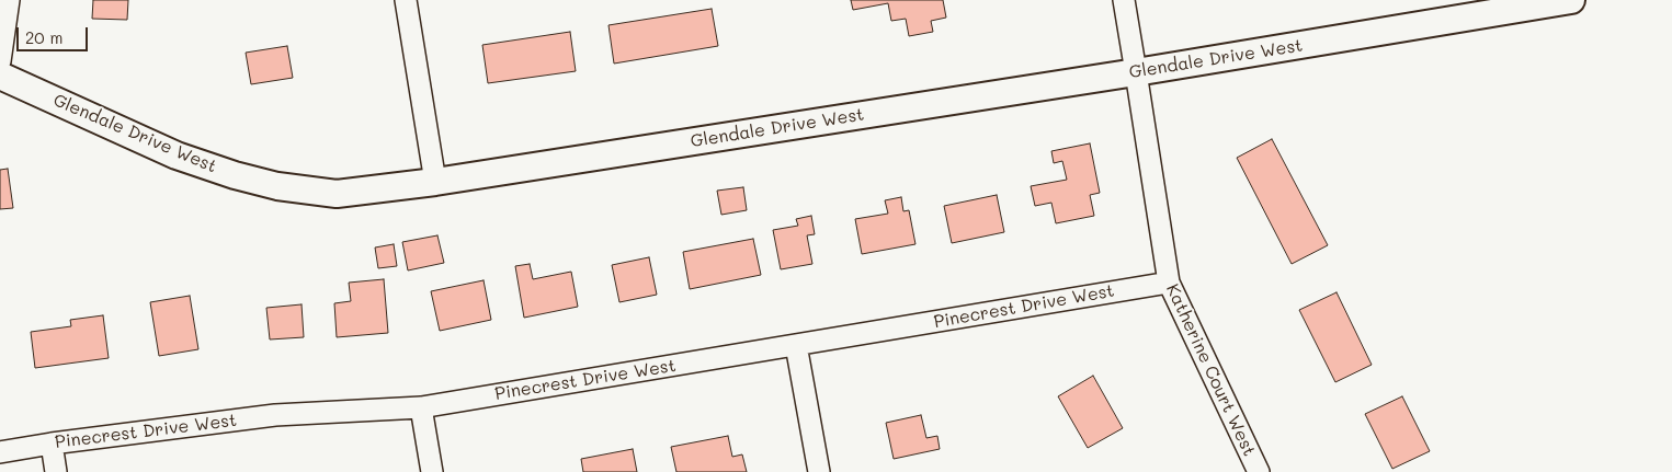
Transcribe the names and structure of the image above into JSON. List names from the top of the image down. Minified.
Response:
{"streets":{"street":["Glendale Drive West","Pinecrest Drive West","Katherine Court West"]},"crossings":[["Glendale Drive West","Katherine Court West"],["Pinecrest Drive West","Katherine Court West"]],"scale_bar":"20 m"}
